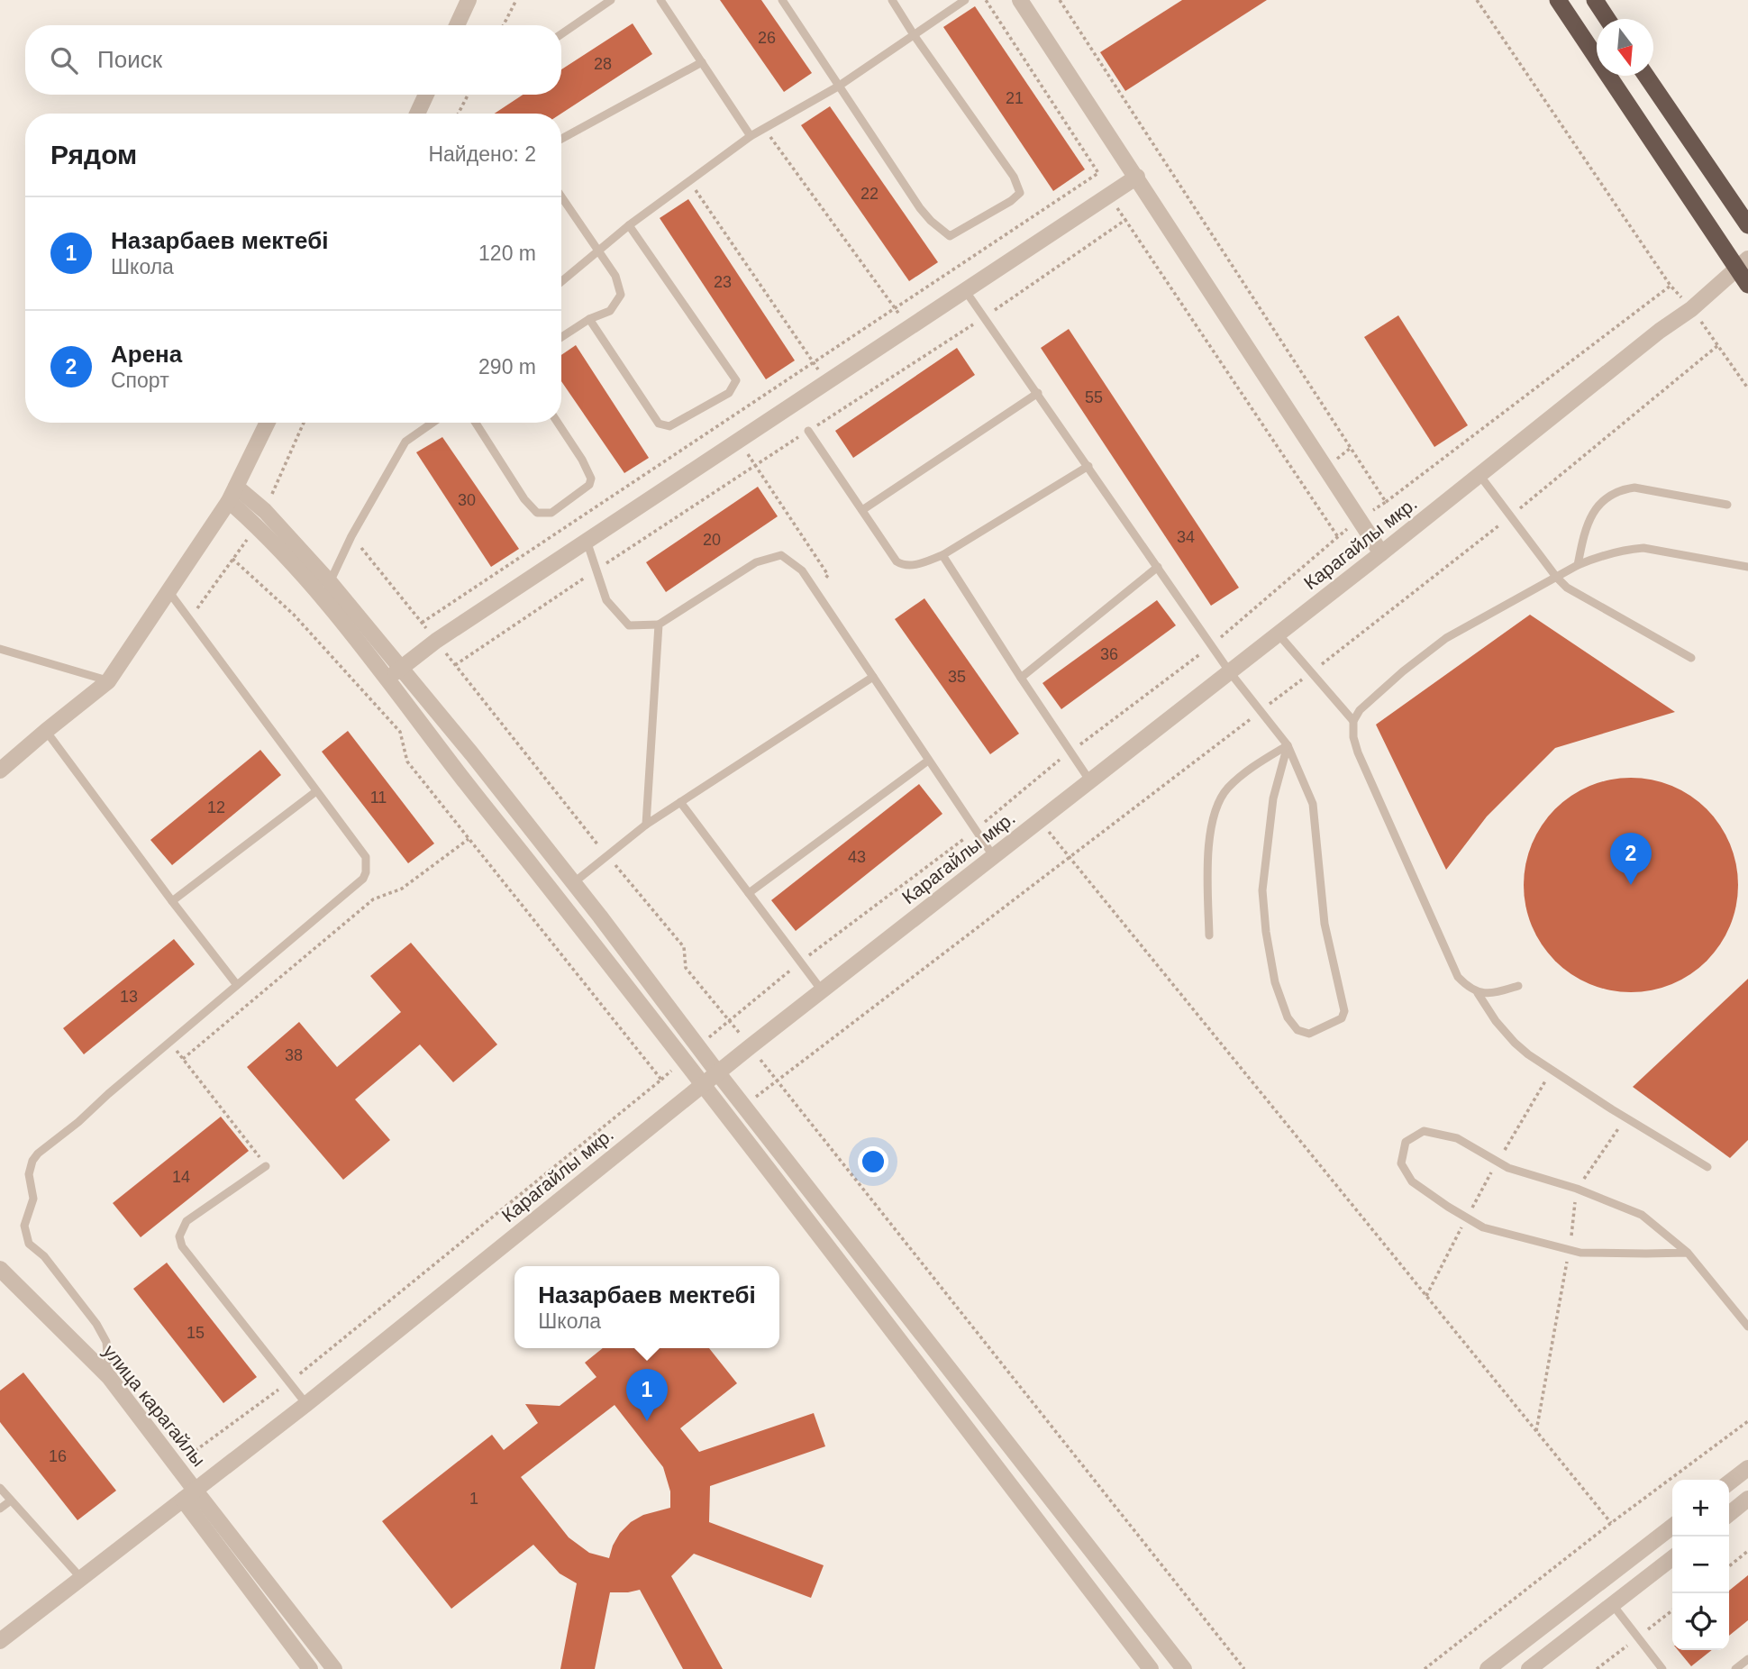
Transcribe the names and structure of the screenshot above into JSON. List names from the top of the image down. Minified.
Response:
{"streets":{"street":["Карагайлы мкр.","улица карагайлы"]},"crossings":[["Карагайлы мкр.","улица карагайлы"]],"house_numbers":["26","28","21","22","23","55","30","34","20","36","35","11","12","43","13","38","14","15","16","1"],"north":"bottom","page":{"search":"Поиск","heading":["Рядом","Найдено: 2"],"list":[{"mark":"1","name":"Назарбаев мектебі","note":"Школа","value":"120 m"},{"mark":"2","name":"Арена","note":"Спорт","value":"290 m"}],"pins":["2","1"],"popup":["Назарбаев мектебі","Школа"],"map_buttons":["+","−"]}}
